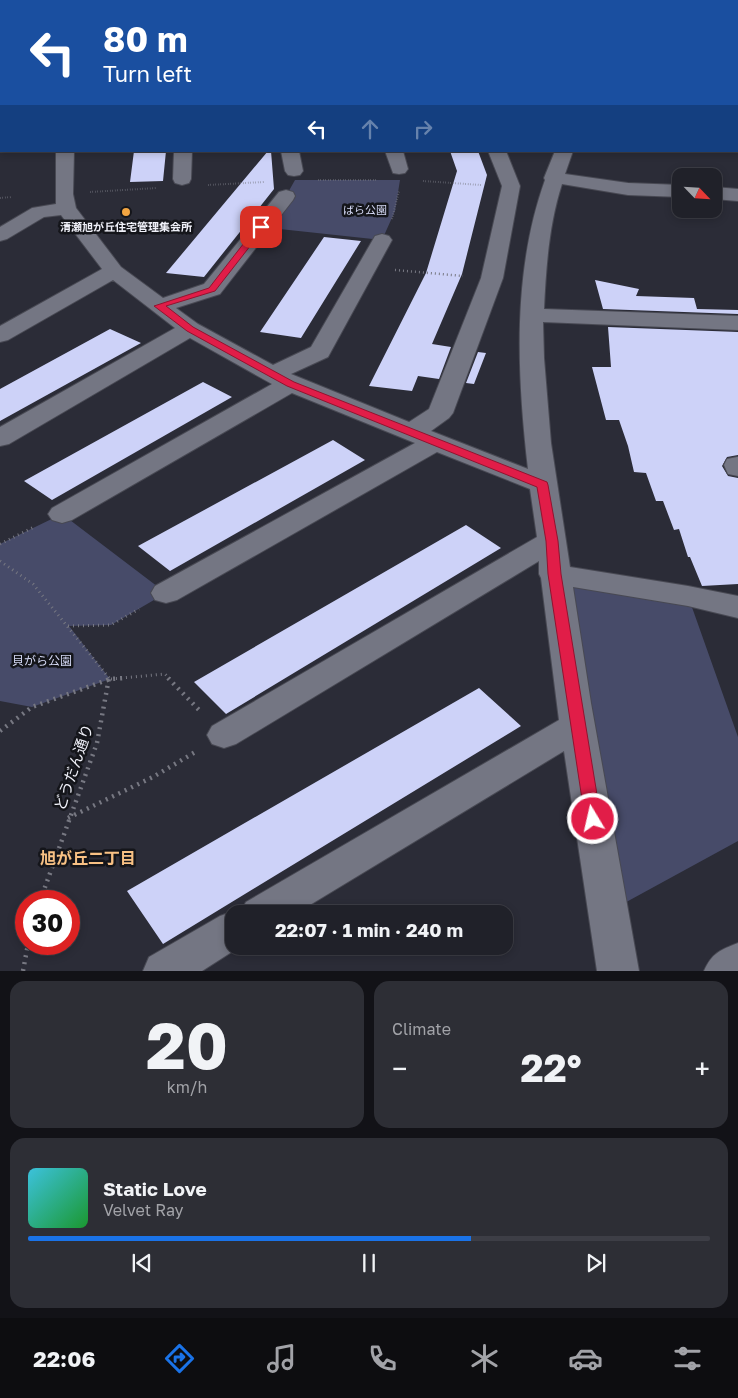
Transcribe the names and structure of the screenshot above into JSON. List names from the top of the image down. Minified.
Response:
{"streets":{"path":["どうだん通り"]},"districts":["旭が丘二丁目"],"parks":["ばら公園","貝がら公園"],"places":["清瀬旭が丘住宅管理集会所"],"north":"bottom right","page":{"turn":["80 m","Turn left"],"limit":"30","trip":"22:07 · 1 min · 240 m","tile":[["20","km/h"],"Climate"],"heat":["−","22°","+"],"song":["Static Love","Velvet Ray"],"tabs":"22:06"}}
